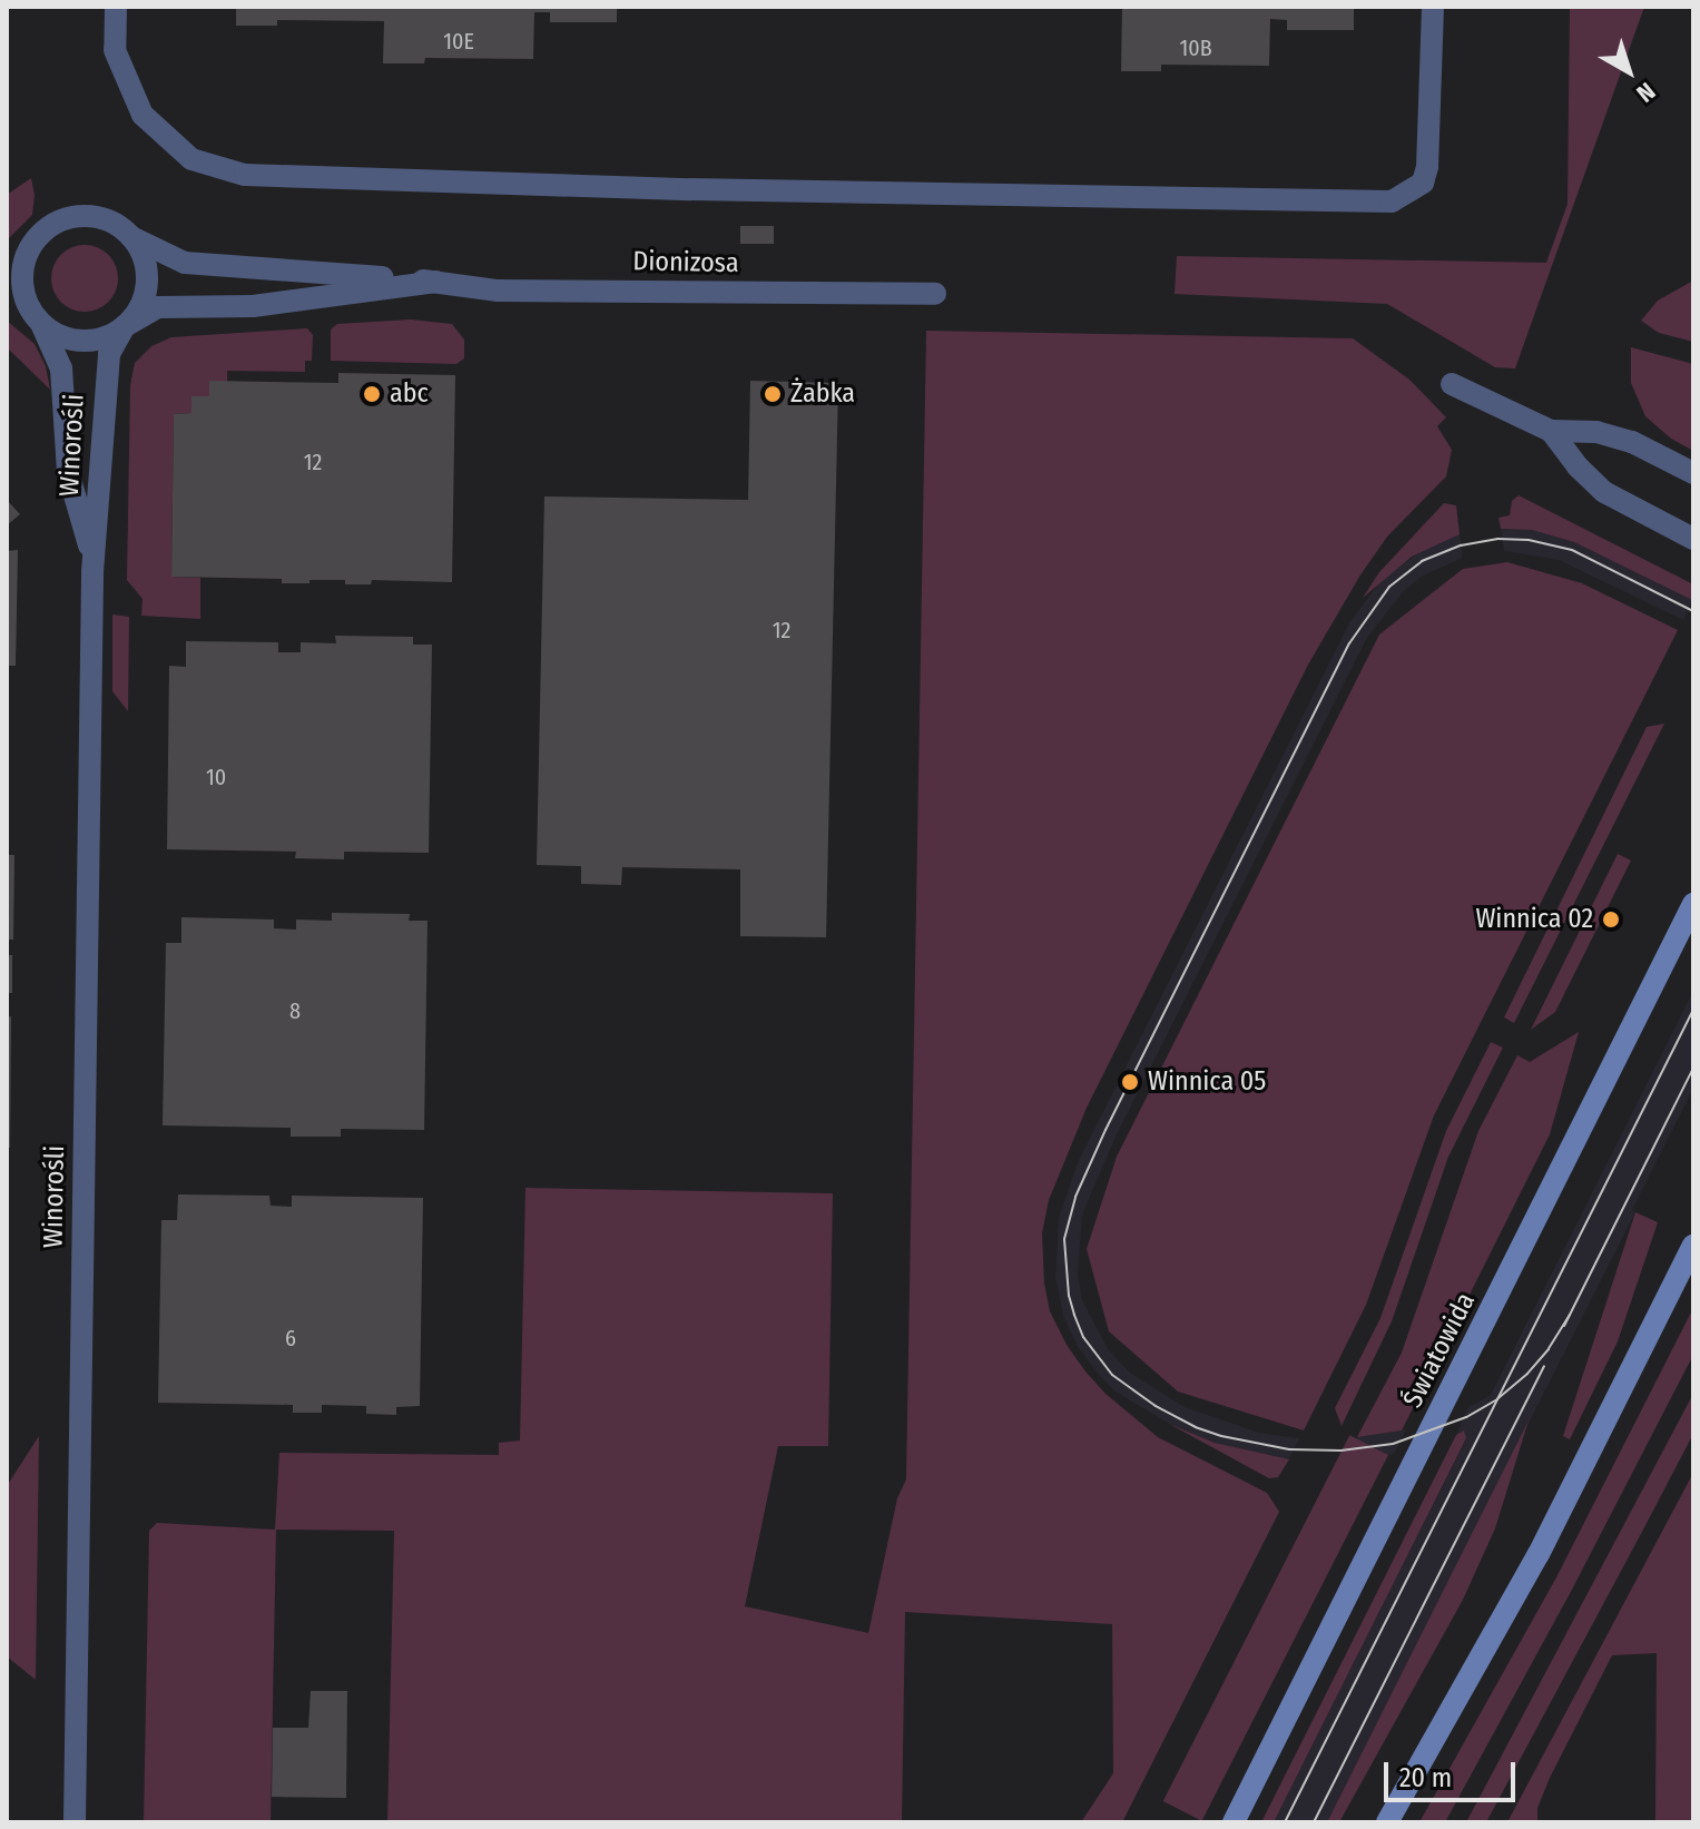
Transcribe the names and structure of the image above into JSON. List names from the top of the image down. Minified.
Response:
{"streets":{"street":["Dionizosa","Winorośli","Światowida"]},"crossings":[["Dionizosa","Winorośli"]],"places":["abc","Żabka","Winnica 02","Winnica 05"],"house_numbers":["10E","10B","12","12","10","8","6"],"scale_bar":"20 m","north":"bottom right"}
